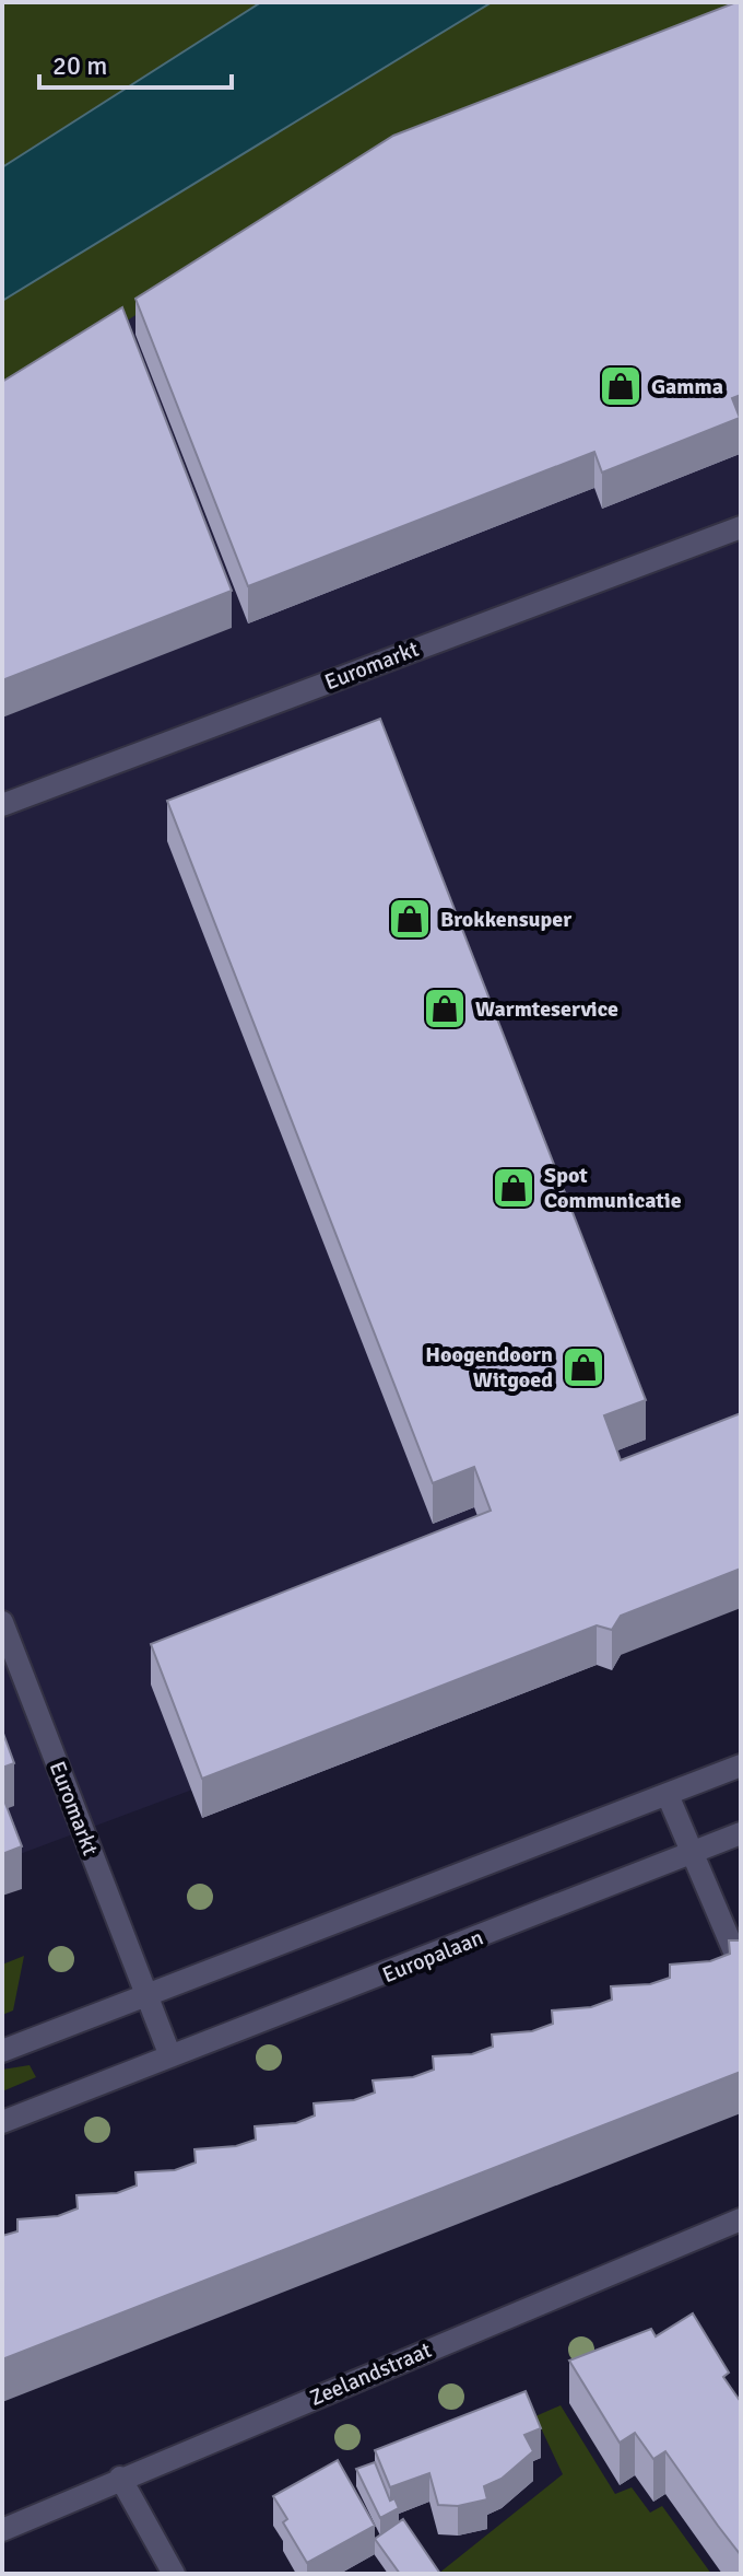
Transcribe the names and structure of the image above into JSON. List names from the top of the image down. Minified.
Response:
{"streets":{"street":["Euromarkt","Europalaan","Zeelandstraat"]},"places":{"shop":["Gamma","Brokkensuper","Warmteservice","Spot Communicatie","Hoogendoorn Witgoed"]},"scale_bar":"20 m"}
